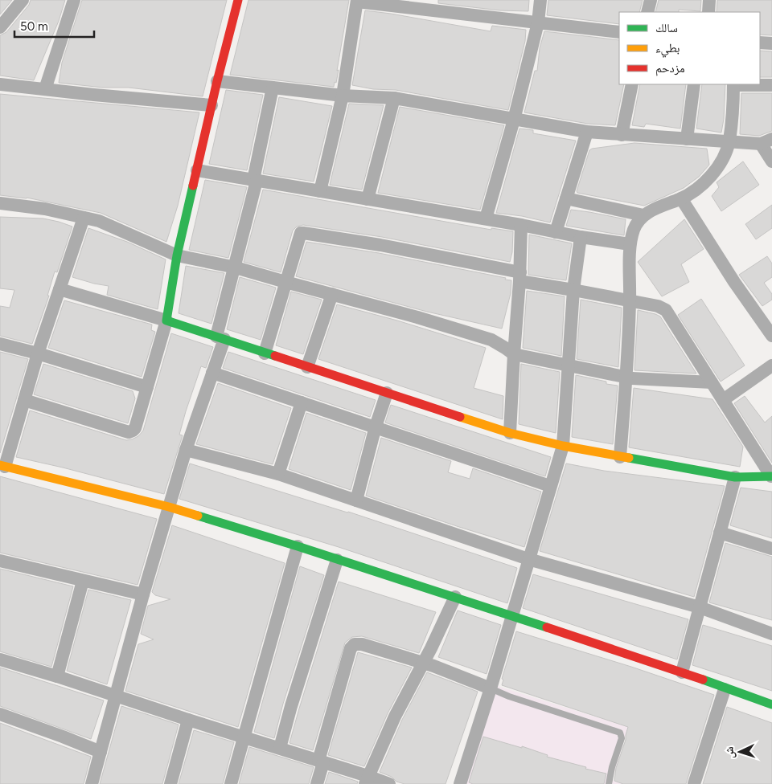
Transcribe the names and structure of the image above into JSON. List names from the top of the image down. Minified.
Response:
{"legend":["سالك","بطيء","مزدحم"],"scale_bar":"50 m","north":"left"}
